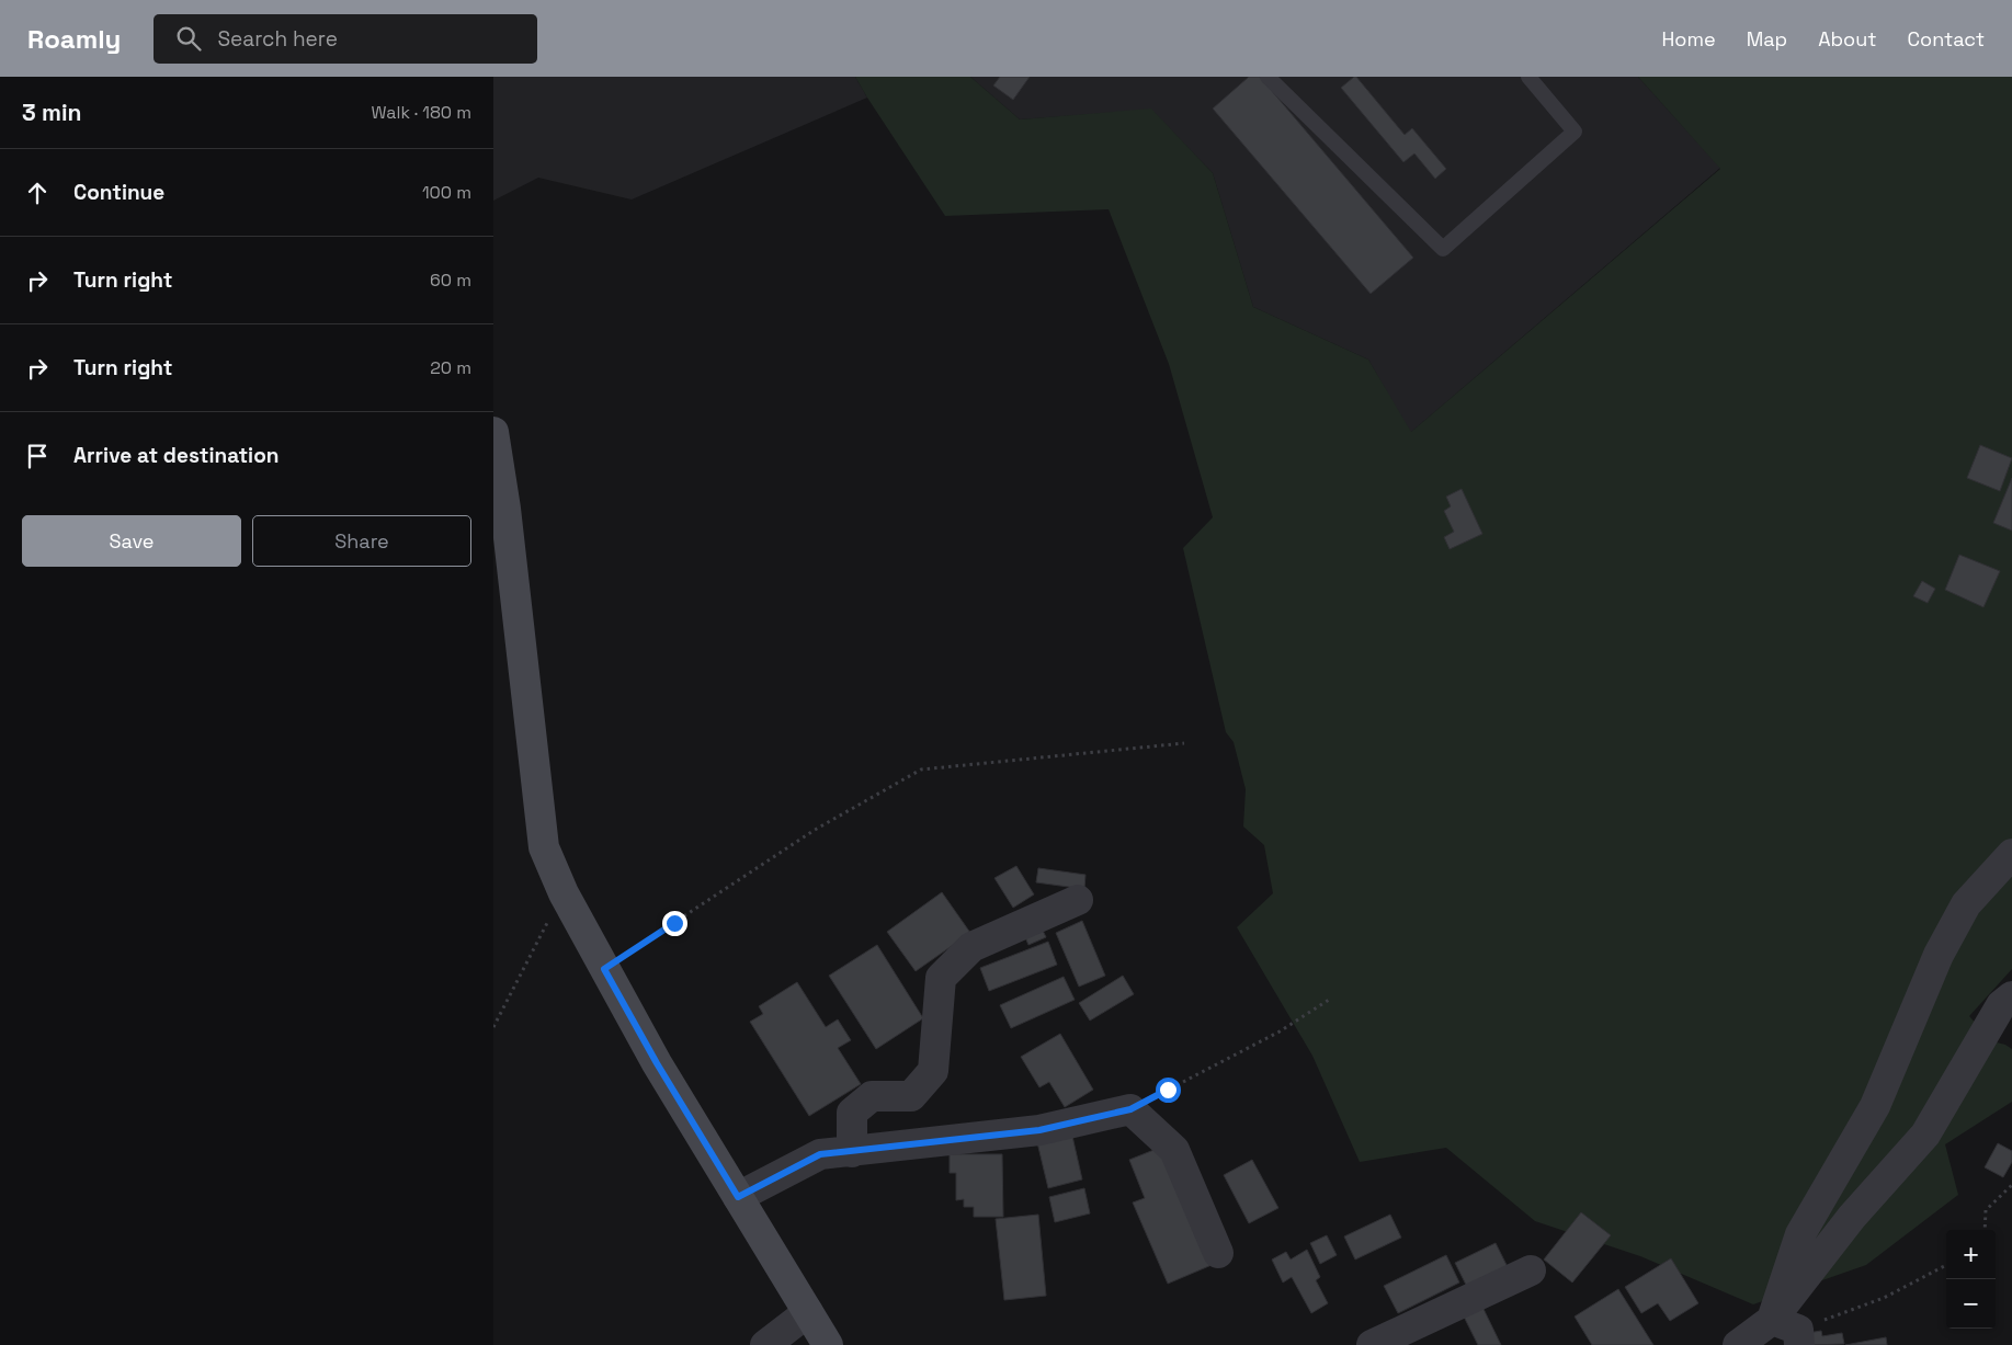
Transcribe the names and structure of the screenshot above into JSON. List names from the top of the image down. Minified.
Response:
{"page":{"header":"Roamly","search":"Search here","nav":["Home","Map","About","Contact"],"heading":["3 min","Walk · 180 m"],"list":[["Continue","100 m"],["Turn right","60 m"],["Turn right","20 m"],"Arrive at destination"],"buttons":["Save","Share"],"map_buttons":["+","−"]}}
